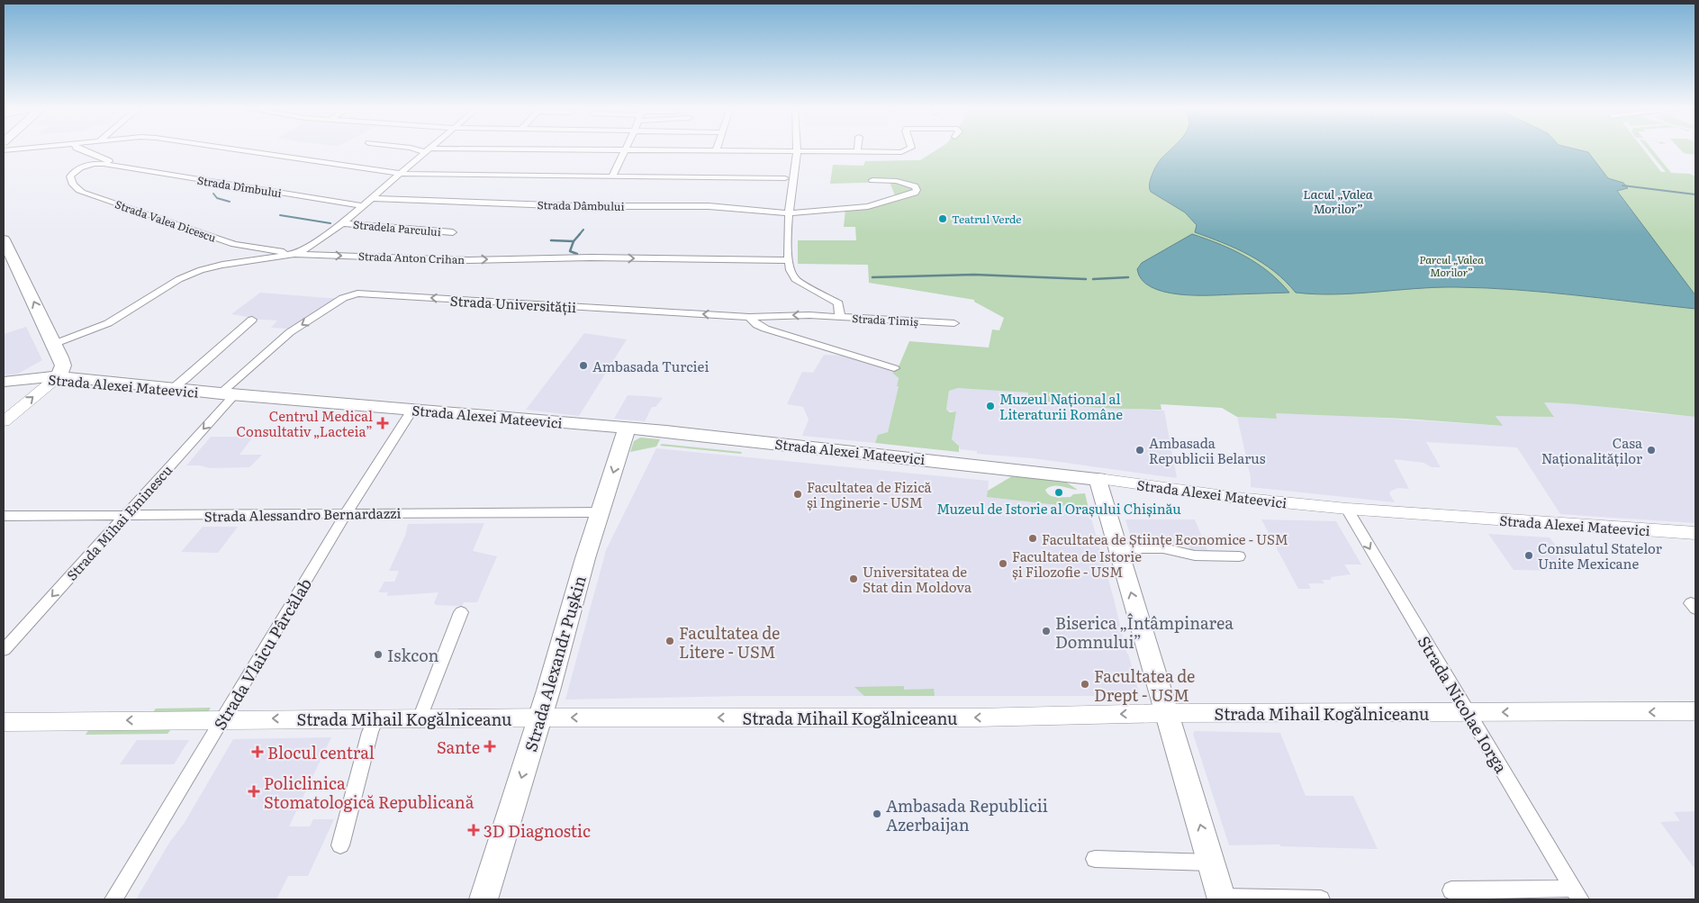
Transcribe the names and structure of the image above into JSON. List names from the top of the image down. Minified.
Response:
{"streets":{"main road":["Strada Alexei Mateevici","Strada Alexandr Pușkin","Strada Mihail Kogălniceanu"],"street":["Strada Dîmbului","Strada Dâmbului","Strada Valea Dicescu","Stradela Parcului","Strada Anton Crihan","Strada Universității","Strada Timiș","Strada Alessandro Bernardazzi","Strada Mihai Eminescu","Strada Vlaicu Pârcălab","Strada Nicolae Iorga"]},"crossings":[["Strada Dîmbului","Strada Valea Dicescu"],["Strada Dâmbului","Strada Timiș"],["Strada Valea Dicescu","Strada Anton Crihan"],["Strada Anton Crihan","Strada Timiș"],["Strada Universității","Strada Timiș"],["Strada Universității","Strada Alexei Mateevici"],["Strada Universității","Strada Mihai Eminescu"],["Strada Alexei Mateevici","Strada Mihai Eminescu"],["Strada Alexei Mateevici","Strada Vlaicu Pârcălab"],["Strada Alexei Mateevici","Strada Alexandr Pușkin"],["Strada Alexei Mateevici","Strada Nicolae Iorga"],["Strada Alessandro Bernardazzi","Strada Mihai Eminescu"],["Strada Alessandro Bernardazzi","Strada Vlaicu Pârcălab"],["Strada Alessandro Bernardazzi","Strada Alexandr Pușkin"],["Strada Vlaicu Pârcălab","Strada Mihail Kogălniceanu"],["Strada Alexandr Pușkin","Strada Mihail Kogălniceanu"],["Strada Nicolae Iorga","Strada Mihail Kogălniceanu"]],"one_way":["Strada Universității","Strada Mihai Eminescu","Strada Alexandr Pușkin","Strada Nicolae Iorga","Strada Mihail Kogălniceanu"],"water":["Lacul „Valea Morilor”"],"parks":["Parcul „Valea Morilor”"],"places":{"other":["Teatrul Verde","Ambasada Turciei","Muzeul Național al Literaturii Române","Ambasada Republicii Belarus","Casa Naționalităților","Muzeul de Istorie al Orașului Chișinău","Facultatea de Fizică și Inginerie - USM","Facultatea de Științe Economice - USM","Consulatul Statelor Unite Mexicane","Facultatea de Istorie și Filozofie - USM","Universitatea de Stat din Moldova","Biserica „Întâmpinarea Domnului”","Facultatea de Litere - USM","Iskcon","Facultatea de Drept - USM","Ambasada Republicii Azerbaijan"],"health":["Centrul Medical Consultativ „Lacteia”","Sante","Blocul central","Policlinica Stomatologică Republicană","3D Diagnostic"]}}
